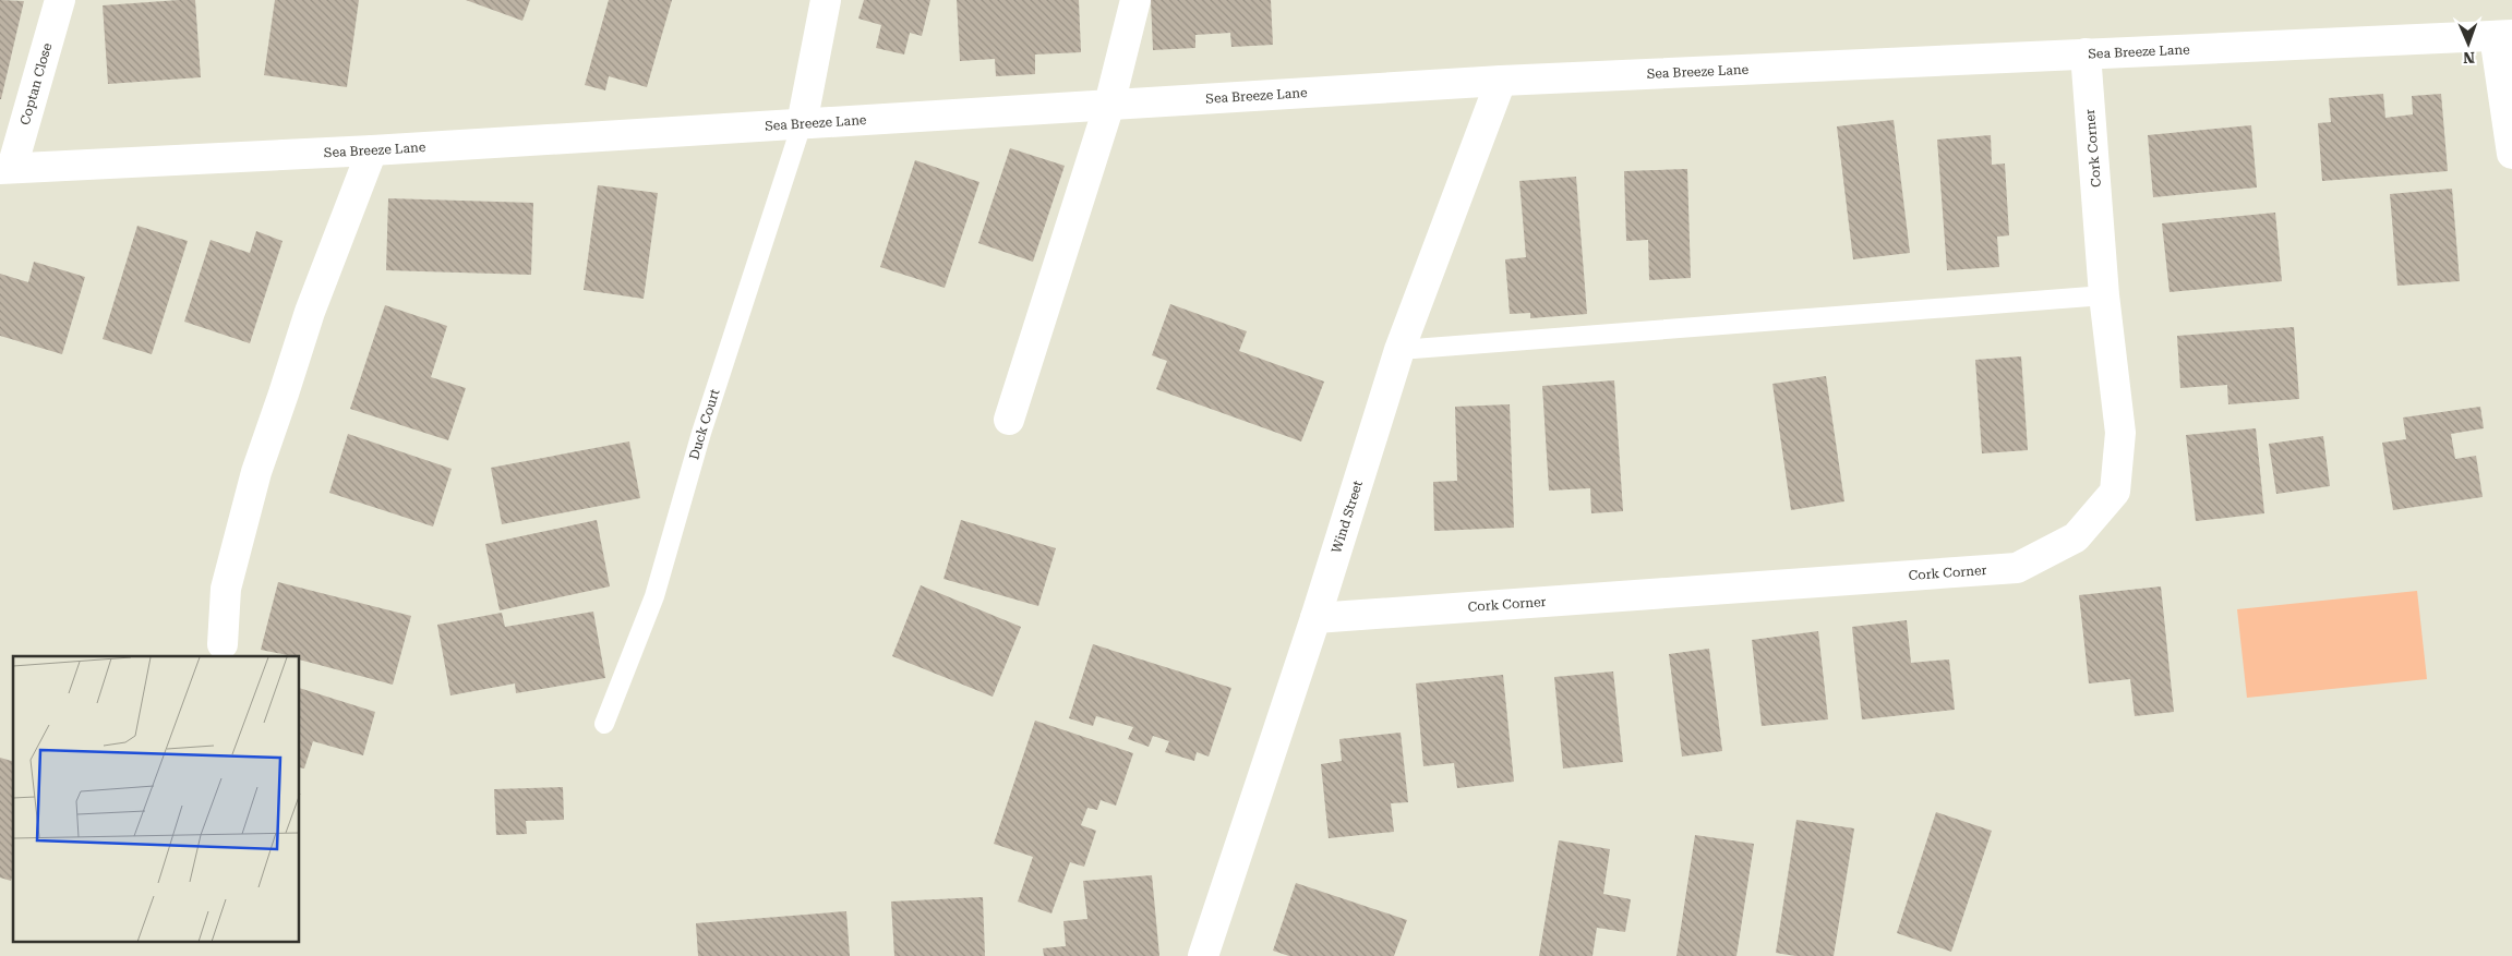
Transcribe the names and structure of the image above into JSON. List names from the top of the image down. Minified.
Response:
{"streets":{"street":["Sea Breeze Lane","Coptan Close","Cork Corner","Wind Street"],"lane":["Duck Court"]},"crossings":[["Sea Breeze Lane","Coptan Close"],["Sea Breeze Lane","Cork Corner"],["Sea Breeze Lane","Duck Court"],["Sea Breeze Lane","Wind Street"],["Cork Corner","Wind Street"]],"north":"bottom"}
